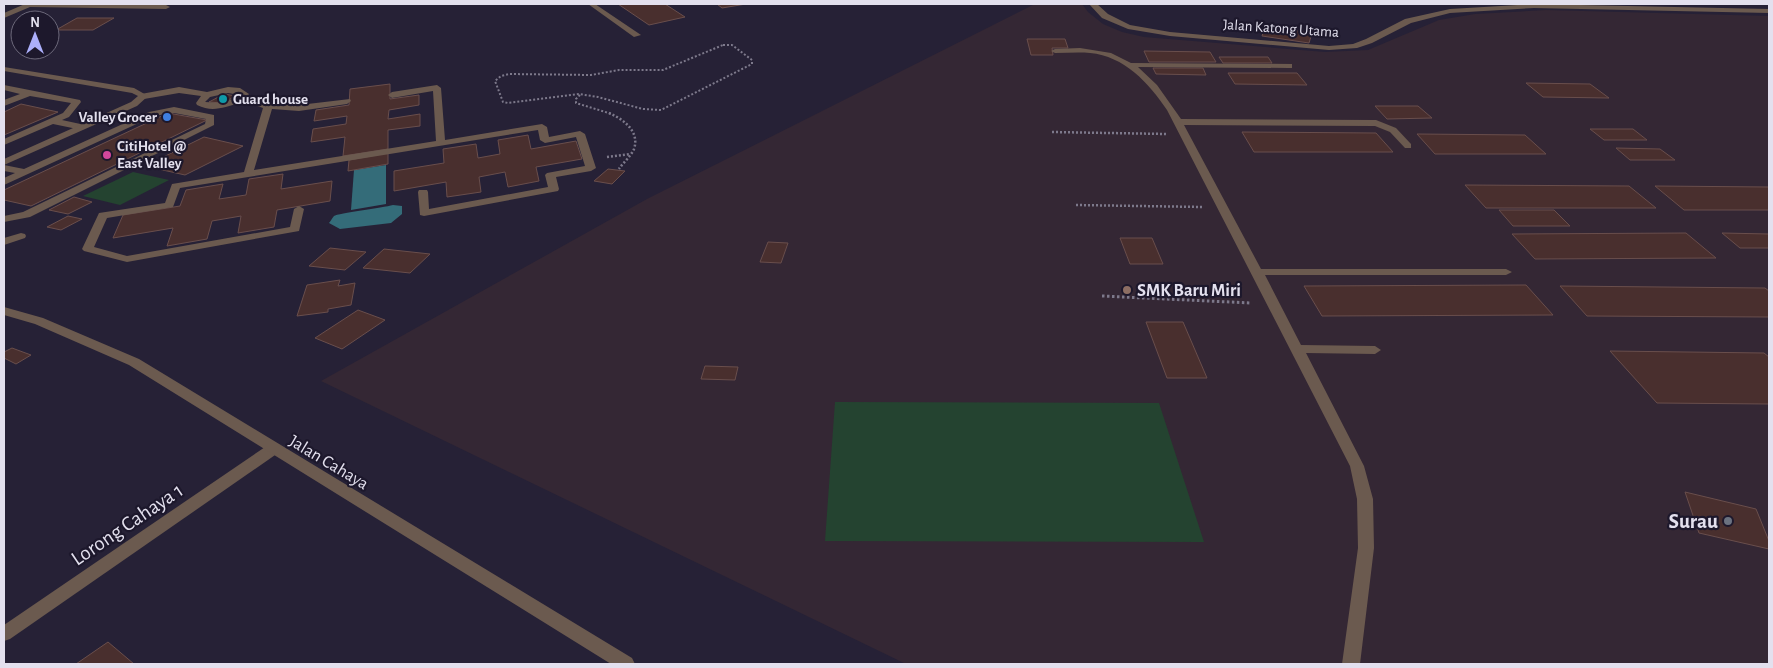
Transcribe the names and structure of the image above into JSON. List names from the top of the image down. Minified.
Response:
{"streets":{"street":["Jalan Katong Utama","Jalan Cahaya","Lorong Cahaya 1"]},"crossings":[["Jalan Cahaya","Lorong Cahaya 1"]],"places":["Guard house","Valley Grocer","CitiHotel @ East Valley","SMK Baru Miri","Surau"],"north":"top"}
